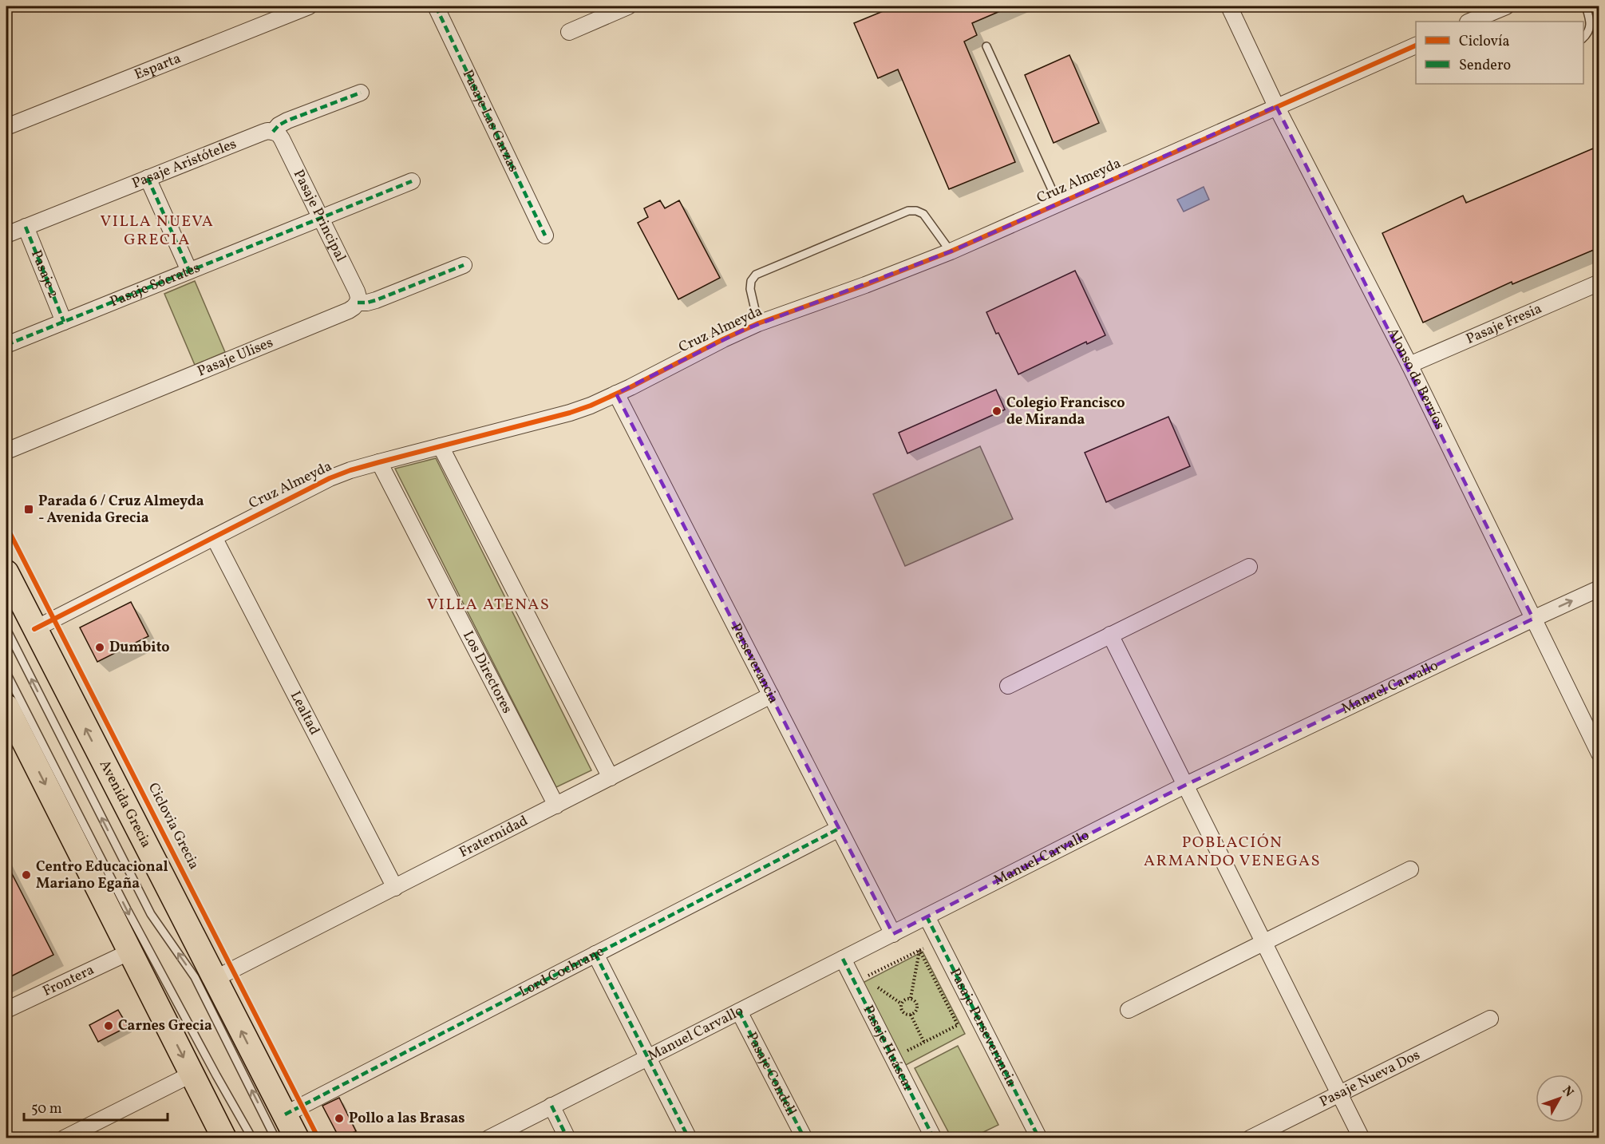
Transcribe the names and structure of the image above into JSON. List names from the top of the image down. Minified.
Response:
{"streets":{"main road":["Avenida Grecia"],"street":["Esparta","Pasaje Las Garzas","Pasaje Aristóteles","Cruz Almeyda","Pasaje Principal","Pasaje 2","Pasaje Sócrates","Pasaje Fresia","Pasaje Ulises","Alonso de Berríos","Perseverancia","Los Directores","Manuel Carvallo","Lealtad","Fraternidad","Lord Cochrane","Frontera","Pasaje Perseverancia","Pasaje Huáscar","Pasaje Condell","Pasaje Nueva Dos"],"cycle path":["Ciclovia Grecia"]},"crossings":[["Pasaje Aristóteles","Pasaje Principal"],["Pasaje Aristóteles","Pasaje 2"],["Cruz Almeyda","Alonso de Berríos"],["Cruz Almeyda","Perseverancia"],["Cruz Almeyda","Los Directores"],["Cruz Almeyda","Lealtad"],["Cruz Almeyda","Avenida Grecia"],["Pasaje Principal","Pasaje Sócrates"],["Pasaje Principal","Pasaje Ulises"],["Pasaje 2","Pasaje Sócrates"],["Pasaje Fresia","Alonso de Berríos"],["Alonso de Berríos","Manuel Carvallo"],["Perseverancia","Manuel Carvallo"],["Perseverancia","Fraternidad"],["Perseverancia","Lord Cochrane"],["Los Directores","Fraternidad"],["Manuel Carvallo","Pasaje Perseverancia"],["Manuel Carvallo","Pasaje Huáscar"],["Manuel Carvallo","Pasaje Condell"],["Lealtad","Fraternidad"],["Avenida Grecia","Fraternidad"],["Avenida Grecia","Lord Cochrane"]],"districts":["VILLA NUEVA GRECIA","VILLA ATENAS","POBLACIÓN ARMANDO VENEGAS"],"places":{"other":["Colegio Francisco de Miranda","Dumbito","Centro Educacional Mariano Egaña","Carnes Grecia","Pollo a las Brasas"],"transit":["Parada 6 / Cruz Almeyda - Avenida Grecia"]},"legend":["Ciclovía","Sendero"],"scale_bar":"50 m","north":"top right"}
